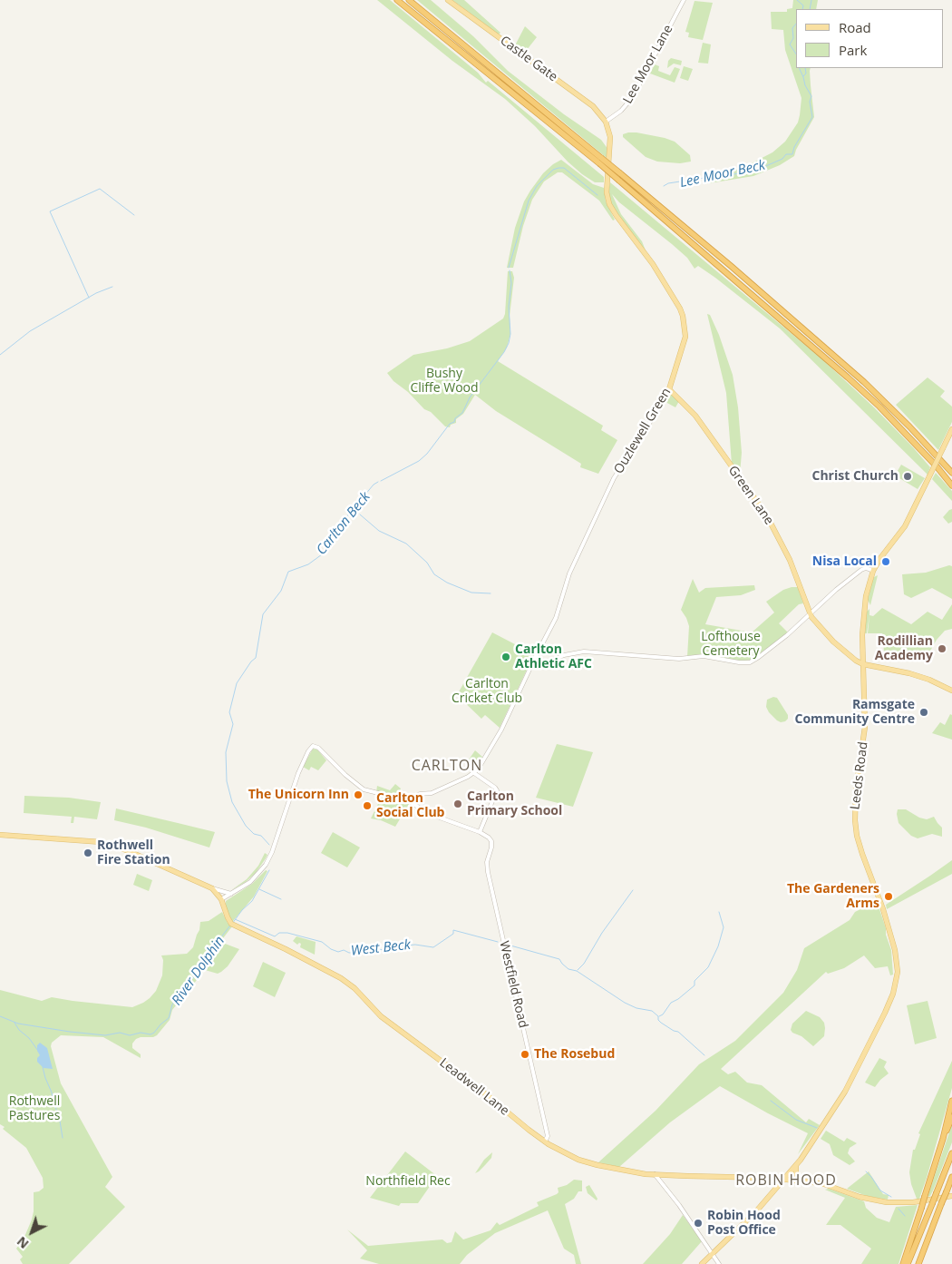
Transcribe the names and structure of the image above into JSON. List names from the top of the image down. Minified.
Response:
{"streets":{"main road":["Castle Gate","Ouzlewell Green","Green Lane","Leeds Road","Leadwell Lane"],"street":["Lee Moor Lane","Westfield Road"]},"crossings":[["Castle Gate","Lee Moor Lane"],["Castle Gate","Ouzlewell Green"],["Lee Moor Lane","Ouzlewell Green"],["Ouzlewell Green","Green Lane"],["Leeds Road","Leadwell Lane"],["Westfield Road","Leadwell Lane"]],"districts":["CARLTON","ROBIN HOOD"],"water":["Lee Moor Beck","Carlton Beck","West Beck","River Dolphin"],"parks":["Bushy Cliffe Wood","Lofthouse Cemetery","Carlton Cricket Club","Rothwell Pastures","Northfield Rec"],"places":["Christ Church","Nisa Local","Rodillian Academy","Carlton Athletic AFC","Ramsgate Community Centre","The Unicorn Inn","Carlton Primary School","Carlton Social Club","Rothwell Fire Station","The Gardeners Arms","The Rosebud","Robin Hood Post Office"],"legend":["Road","Park"],"north":"bottom left"}
